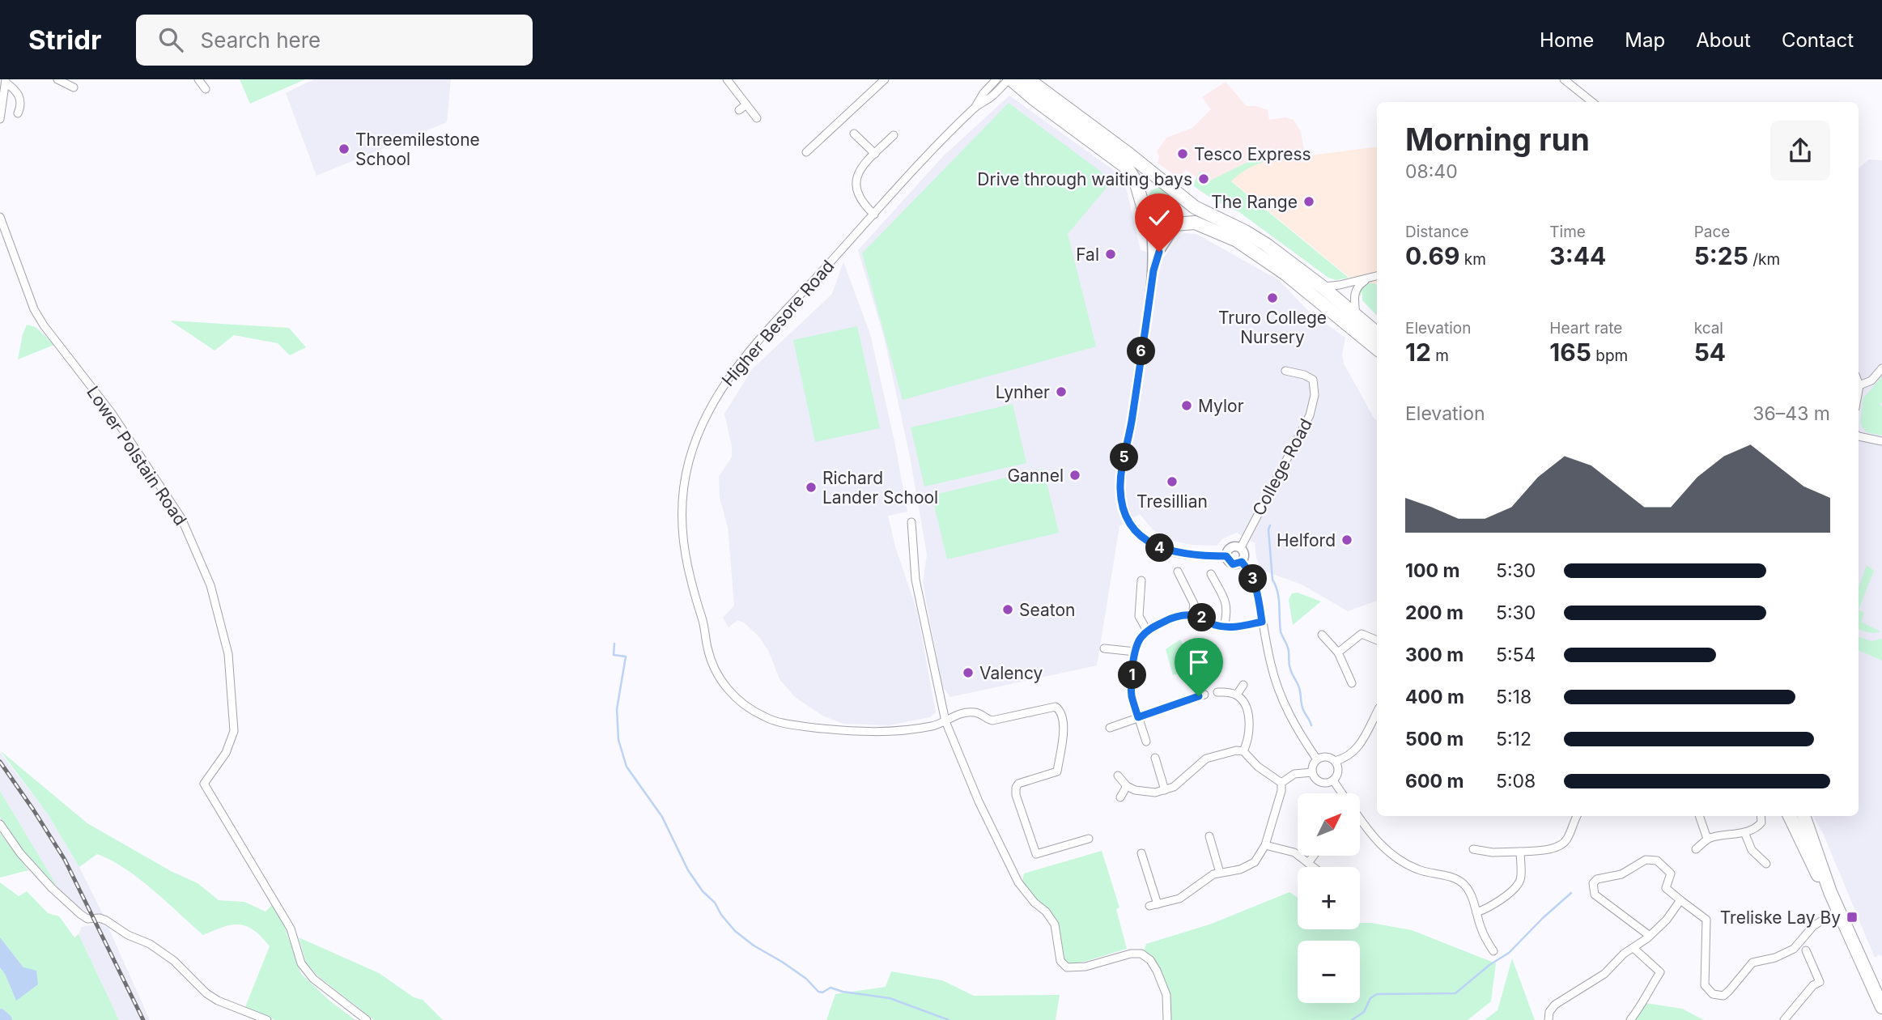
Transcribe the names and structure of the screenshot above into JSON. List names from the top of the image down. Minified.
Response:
{"streets":{"street":["Higher Besore Road","Lower Polstain Road","College Road"]},"places":{"other":["Threemilestone School","Tesco Express","Drive through waiting bays","The Range","Fal","Truro College Nursery","Lynher","Mylor","Gannel","Tresillian","Richard Lander School","Helford","Seaton","Valency"],"transit":["Treliske Lay By"]},"north":"top right","page":{"header":"Stridr","search":"Search here","nav":["Home","Map","About","Contact"],"heading":["Morning run","08:40"],"stats":[["Distance","0.69 km"],["Time","3:44"],["Pace","5:25 /km"],["Elevation","12 m"],["Heart rate","165 bpm"],["kcal","54"]],"pins":["6","5","4","3","2","1"],"chart":["Elevation","36–43 m"],"list":[{"name":"100 m","note":"5:30"},{"name":"200 m","note":"5:30"},{"name":"300 m","note":"5:54"},{"name":"400 m","note":"5:18"},{"name":"500 m","note":"5:12"},{"name":"600 m","note":"5:08"}],"map_buttons":["+","−"]}}
